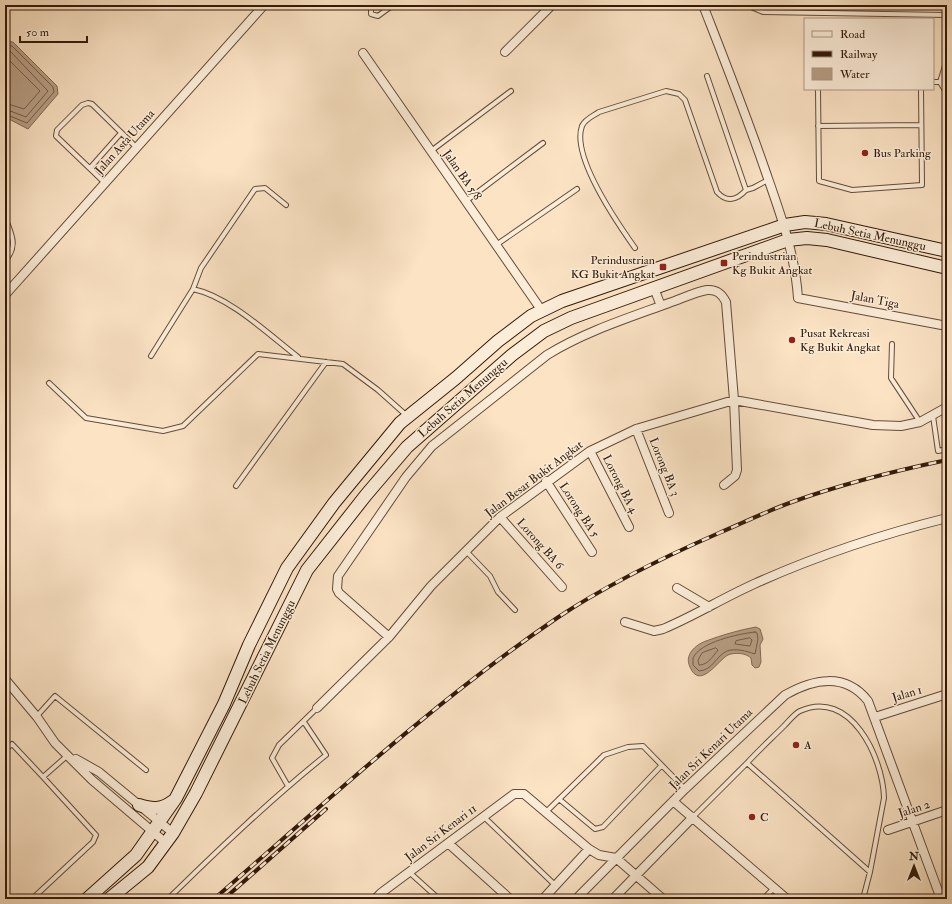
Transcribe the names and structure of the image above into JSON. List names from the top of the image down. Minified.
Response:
{"streets":{"street":["Jalan Asta Utama","Jalan BA 5/8","Lebuh Setia Menunggu","Jalan Tiga","Lorong BA 3","Jalan Besar Bukit Angkat","Lorong BA 4","Lorong BA 5","Lorong BA 6","Jalan 1","Jalan Sri Kenari Utama","Jalan 2","Jalan Sri Kenari 11"]},"crossings":[["Jalan BA 5/8","Lebuh Setia Menunggu"],["Lebuh Setia Menunggu","Jalan Tiga"],["Lorong BA 3","Jalan Besar Bukit Angkat"],["Jalan Besar Bukit Angkat","Lorong BA 4"],["Jalan Besar Bukit Angkat","Lorong BA 5"],["Jalan Besar Bukit Angkat","Lorong BA 6"],["Jalan 1","Jalan Sri Kenari Utama"],["Jalan Sri Kenari Utama","Jalan 2"]],"places":{"other":["Bus Parking","Pusat Rekreasi Kg Bukit Angkat","A","C"],"transit":["Perindustrian Kg Bukit Angkat","Perindustrian KG Bukit Angkat"]},"legend":["Road","Railway","Water"],"scale_bar":"50 m","north":"top"}
